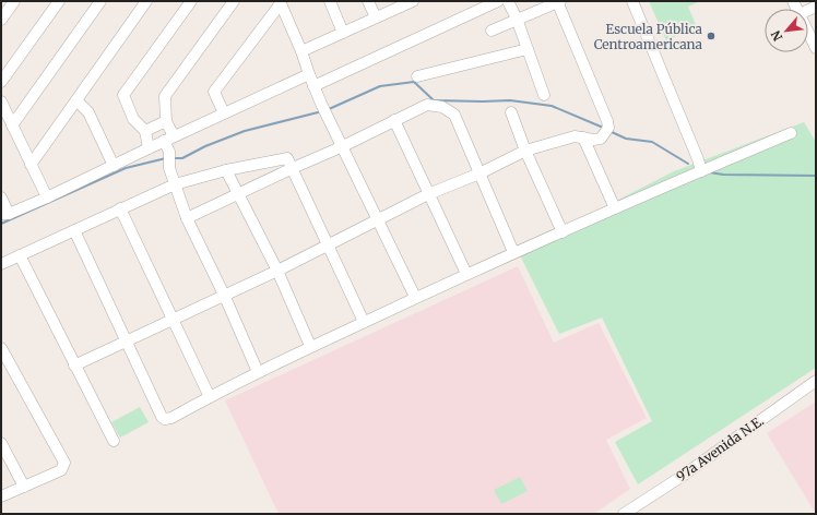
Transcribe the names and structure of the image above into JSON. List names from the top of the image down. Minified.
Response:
{"streets":{"street":["97a Avenida N.E."]},"places":["Escuela Pública Centroamericana"],"north":"bottom left"}
